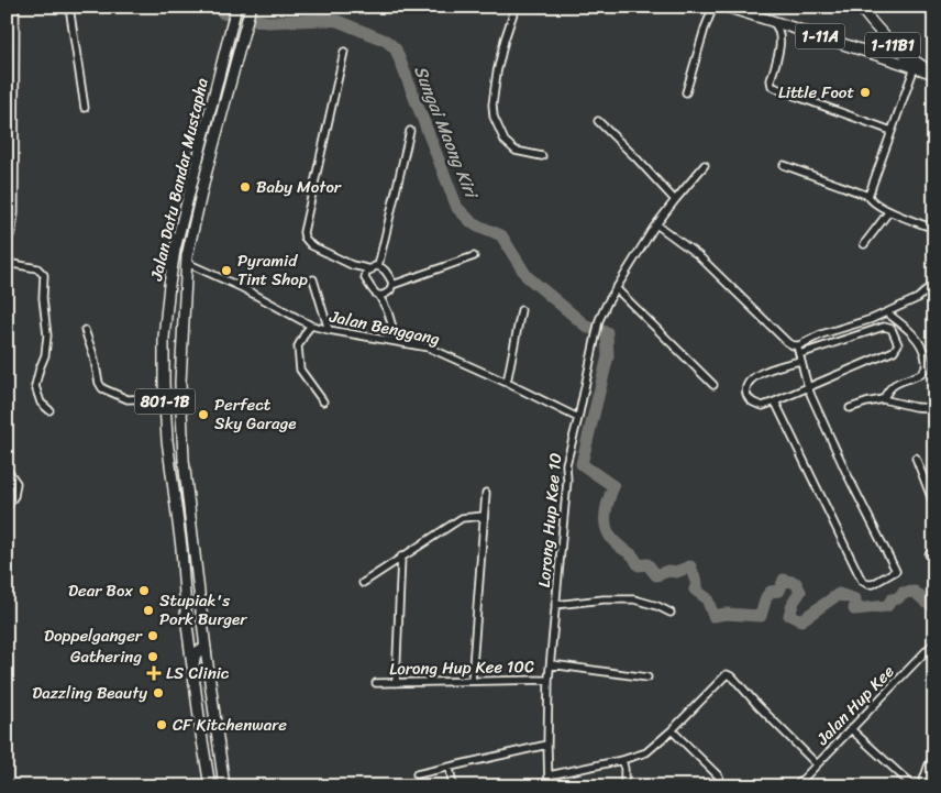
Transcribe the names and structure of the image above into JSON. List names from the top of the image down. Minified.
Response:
{"streets":{"main road":["1-11A","1-11B1","Jalan Datu Bandar Mustapha","801-1B"],"street":["Jalan Benggang","Lorong Hup Kee 10","Lorong Hup Kee 10C","Jalan Hup Kee"]},"crossings":[["1-11A","1-11B1"],["Jalan Datu Bandar Mustapha","Jalan Benggang"],["Jalan Benggang","Lorong Hup Kee 10"],["Lorong Hup Kee 10","Lorong Hup Kee 10C"]],"water":["Sungai Maong Kiri"],"places":{"other":["Little Foot","Baby Motor","Pyramid Tint Shop","Perfect Sky Garage","Dear Box","Stupiak's Pork Burger","Doppelganger","Gathering","Dazzling Beauty","CF Kitchenware"],"health":["LS Clinic"]}}
